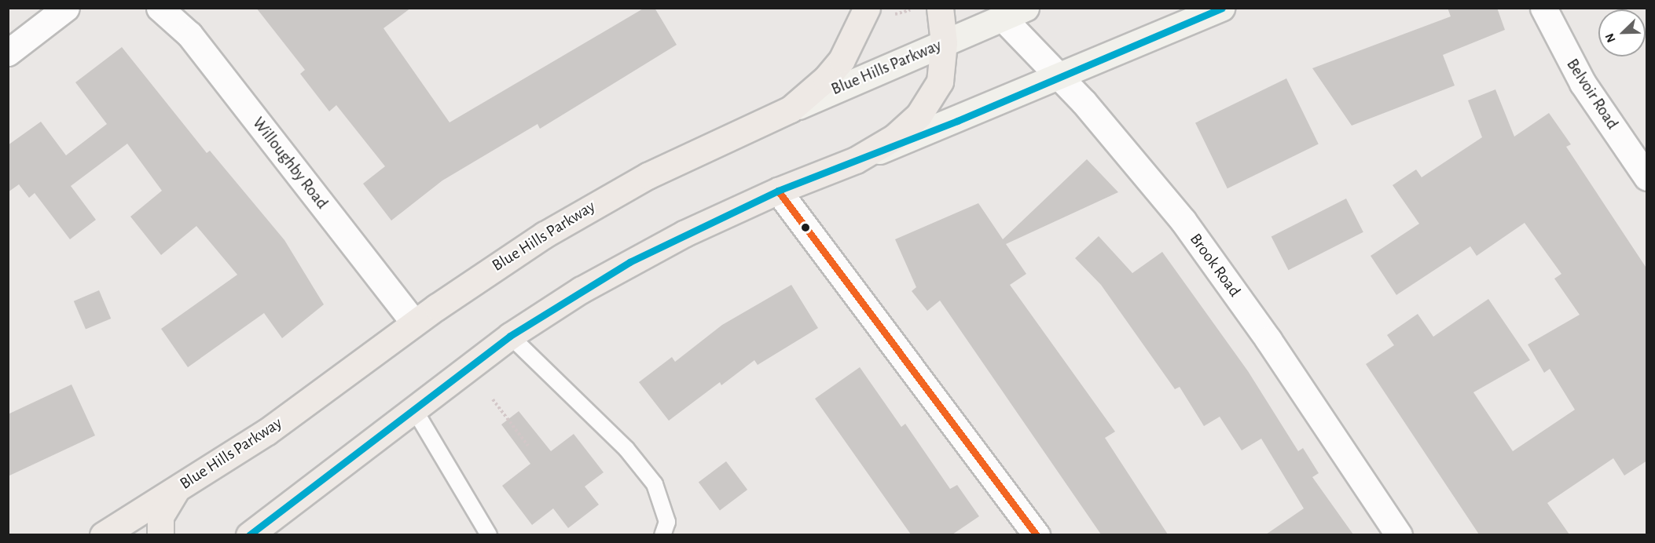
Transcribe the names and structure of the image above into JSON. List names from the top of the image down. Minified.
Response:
{"streets":{"main road":["Blue Hills Parkway"],"street":["Belvoir Road","Willoughby Road","Brook Road"]},"crossings":[["Blue Hills Parkway","Willoughby Road"],["Blue Hills Parkway","Brook Road"]],"north":"bottom left"}
